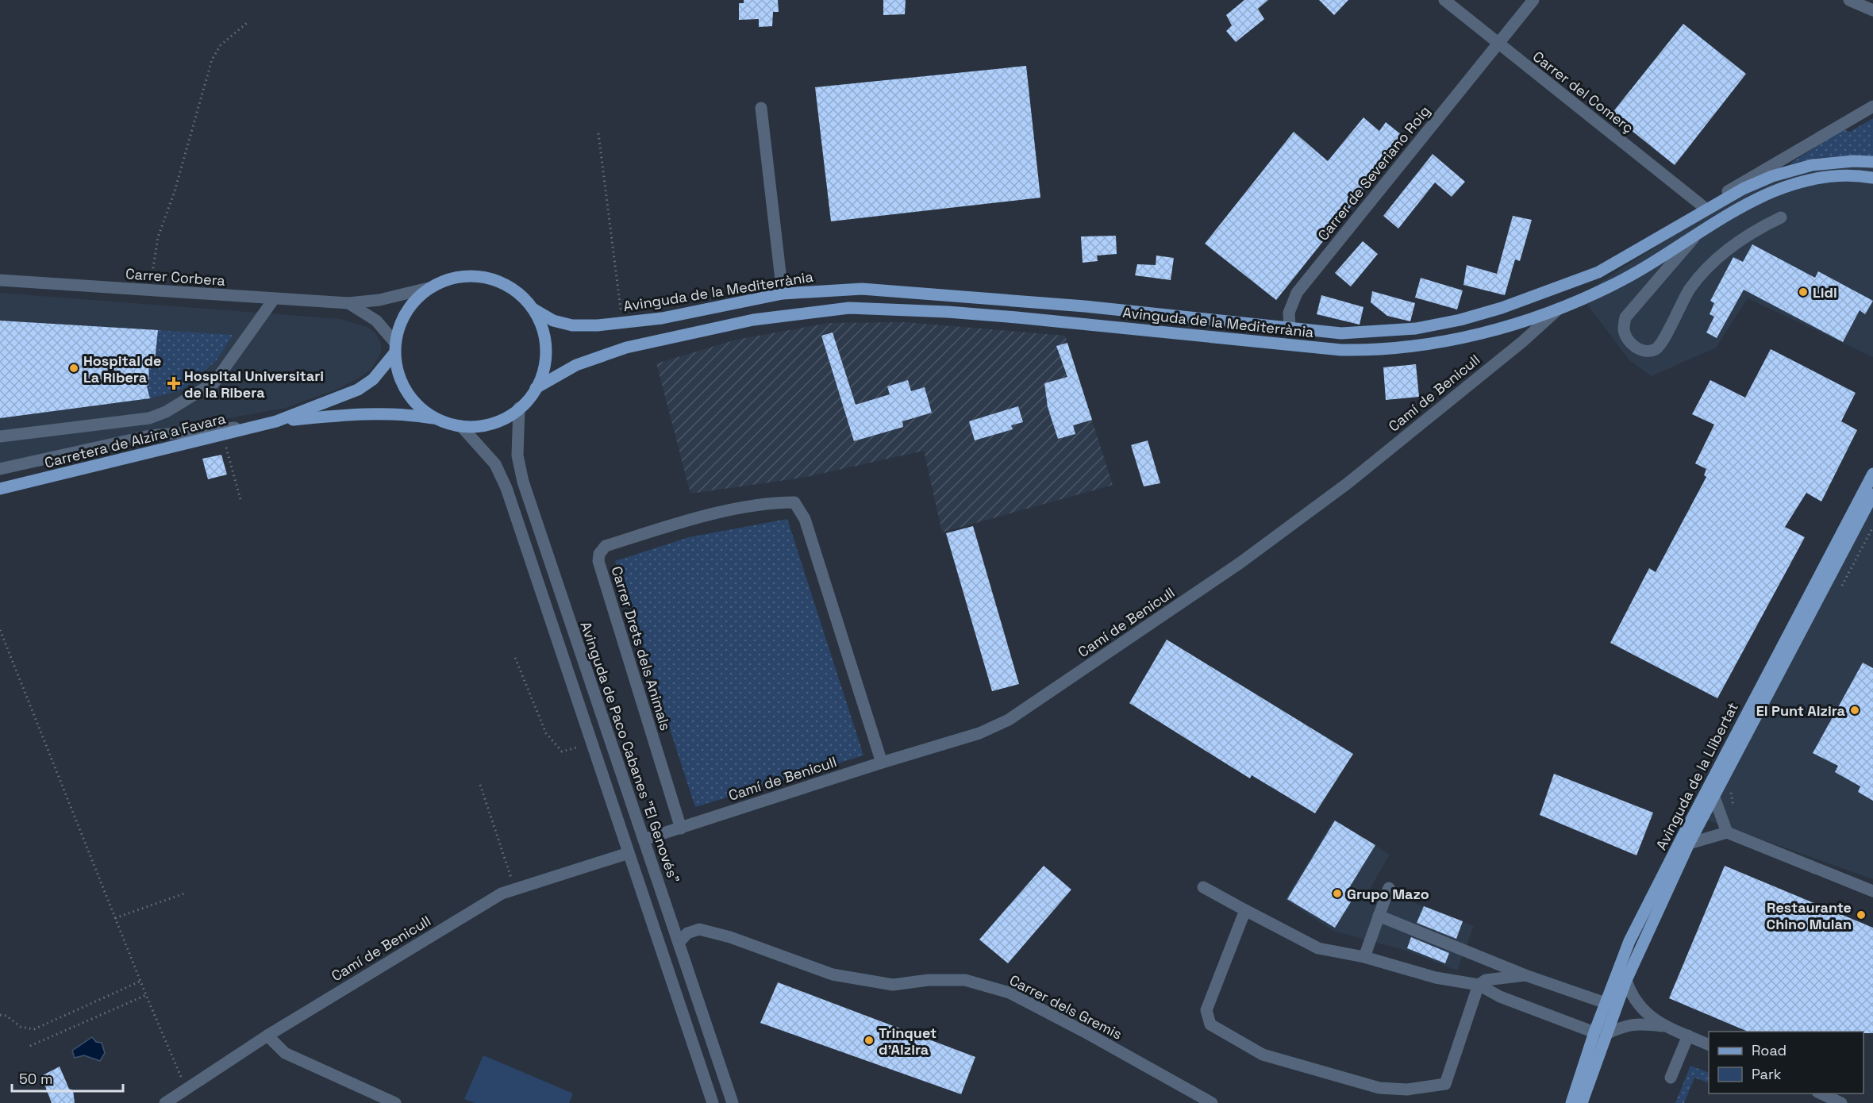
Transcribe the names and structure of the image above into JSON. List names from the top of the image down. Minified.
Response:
{"streets":{"main road":["Avinguda de la Mediterrània","Carretera de Alzira a Favara","Avinguda de la Llibertat"],"street":["Carrer del Comerç","Carrer de Severiano Roig","Carrer Corbera","Camí de Benicull","Carrer Drets dels Animals","Avinguda de Paco Cabanes \"El Genovés\"","Carrer dels Gremis"]},"crossings":[["Carrer del Comerç","Carrer de Severiano Roig"],["Carrer de Severiano Roig","Avinguda de la Mediterrània"],["Carrer Corbera","Avinguda de la Mediterrània"],["Carrer Corbera","Avinguda de Paco Cabanes \"El Genovés\""],["Avinguda de la Mediterrània","Camí de Benicull"],["Avinguda de la Mediterrània","Avinguda de Paco Cabanes \"El Genovés\""],["Camí de Benicull","Carrer Drets dels Animals"],["Camí de Benicull","Avinguda de Paco Cabanes \"El Genovés\""],["Avinguda de Paco Cabanes \"El Genovés\"","Carrer dels Gremis"]],"places":{"other":["Lidl","Hospital de La Ribera","El Punt Alzira","Grupo Mazo","Restaurante Chino Mulan","Trinquet d'Alzira"],"health":["Hospital Universitari de la Ribera"]},"legend":["Road","Park"],"scale_bar":"50 m"}
